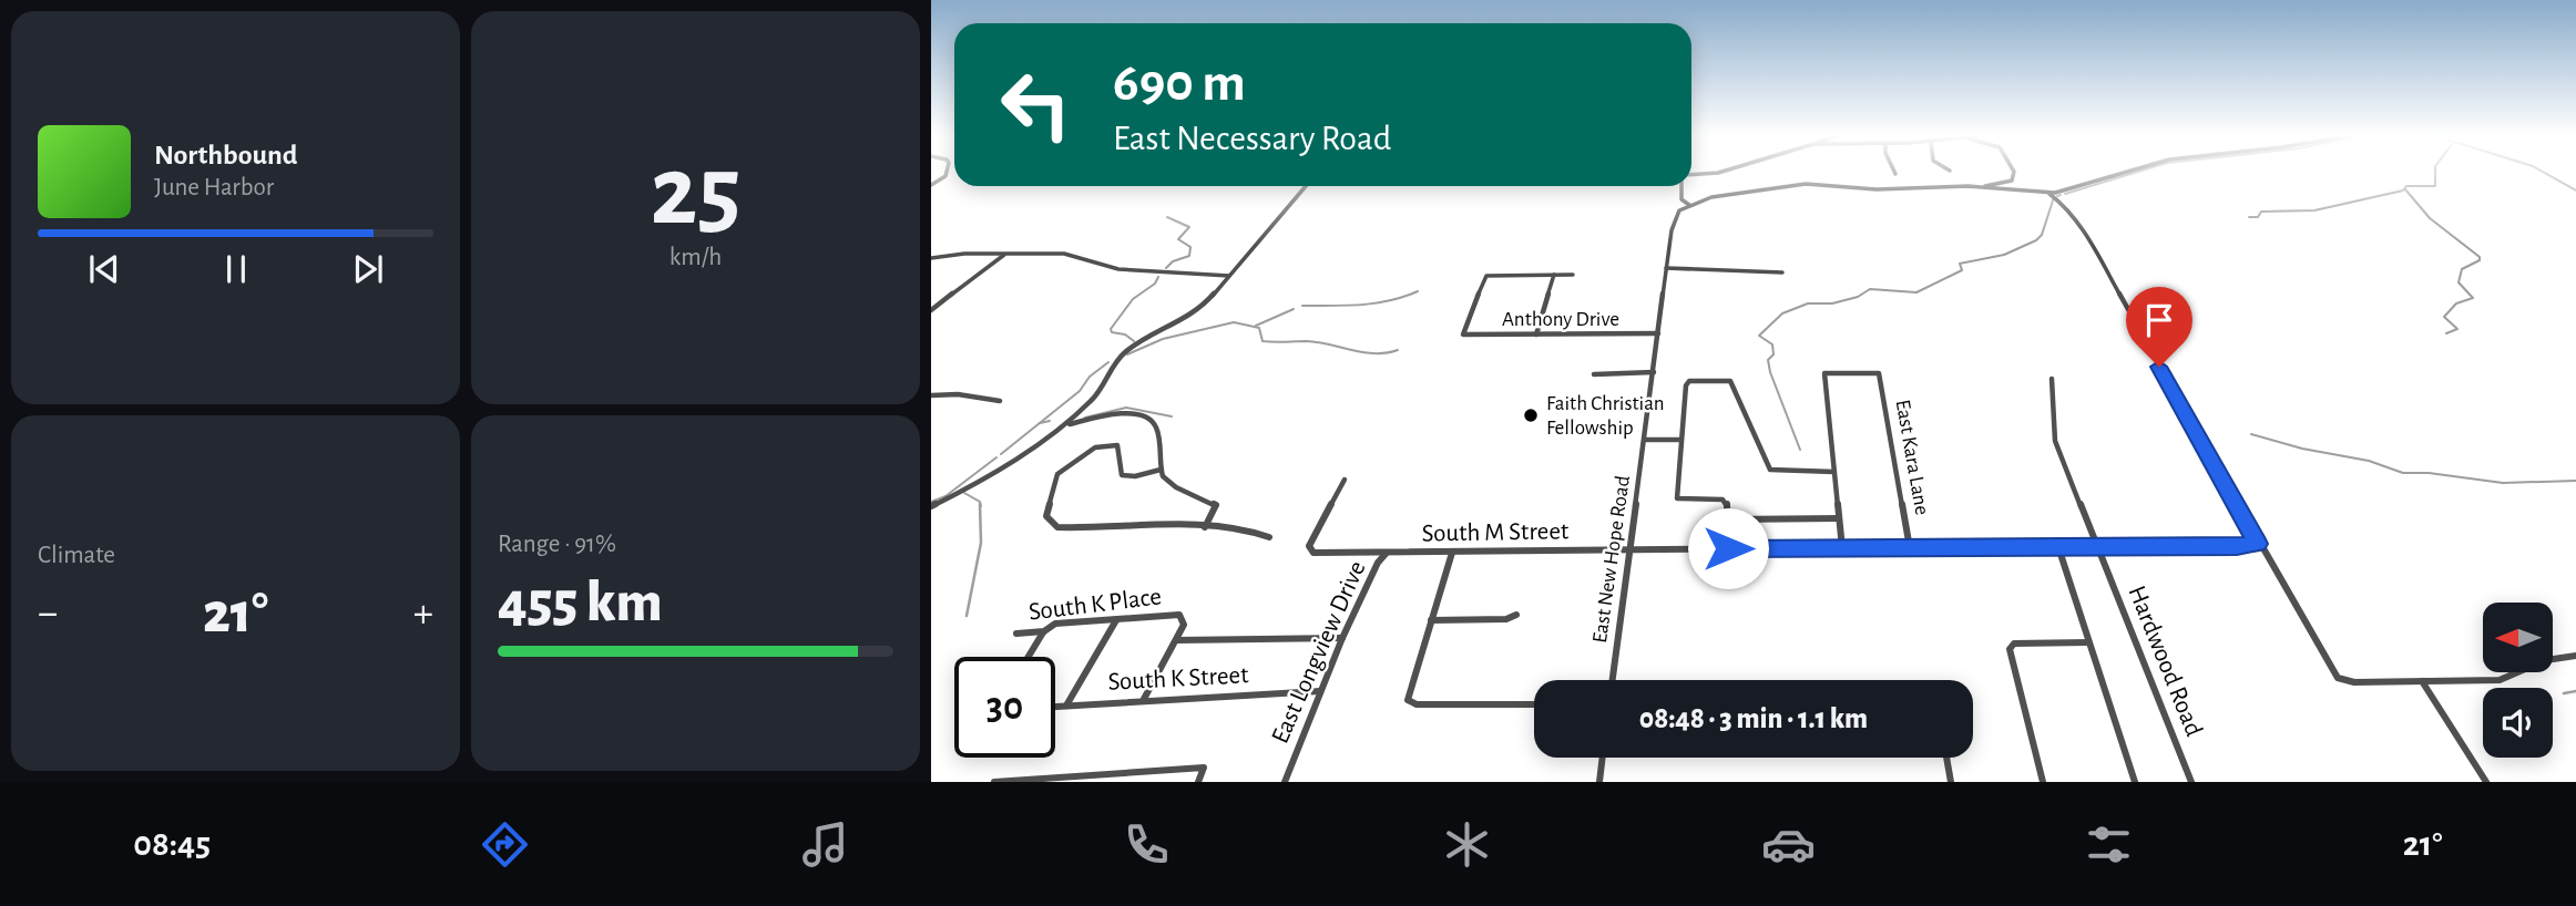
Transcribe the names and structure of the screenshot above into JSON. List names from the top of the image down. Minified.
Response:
{"streets":{"street":["Anthony Drive","East Kara Lane","South M Street","East New Hope Road","South K Place","East Longview Drive","Hardwood Road","South K Street"]},"crossings":[["Anthony Drive","East New Hope Road"],["East Kara Lane","South M Street"],["South M Street","East New Hope Road"],["South M Street","East Longview Drive"],["South M Street","Hardwood Road"],["South K Place","East Longview Drive"],["East Longview Drive","South K Street"]],"places":["Faith Christian Fellowship"],"north":"left","page":{"tile":[["25","km/h"],"Climate",["Range · 91%","455 km"]],"turn":["690 m","East Necessary Road"],"song":["Northbound","June Harbor"],"heat":["−","21°","+"],"limit":"30","trip":"08:48 · 3 min · 1.1 km","tabs":["08:45","21°"]}}
